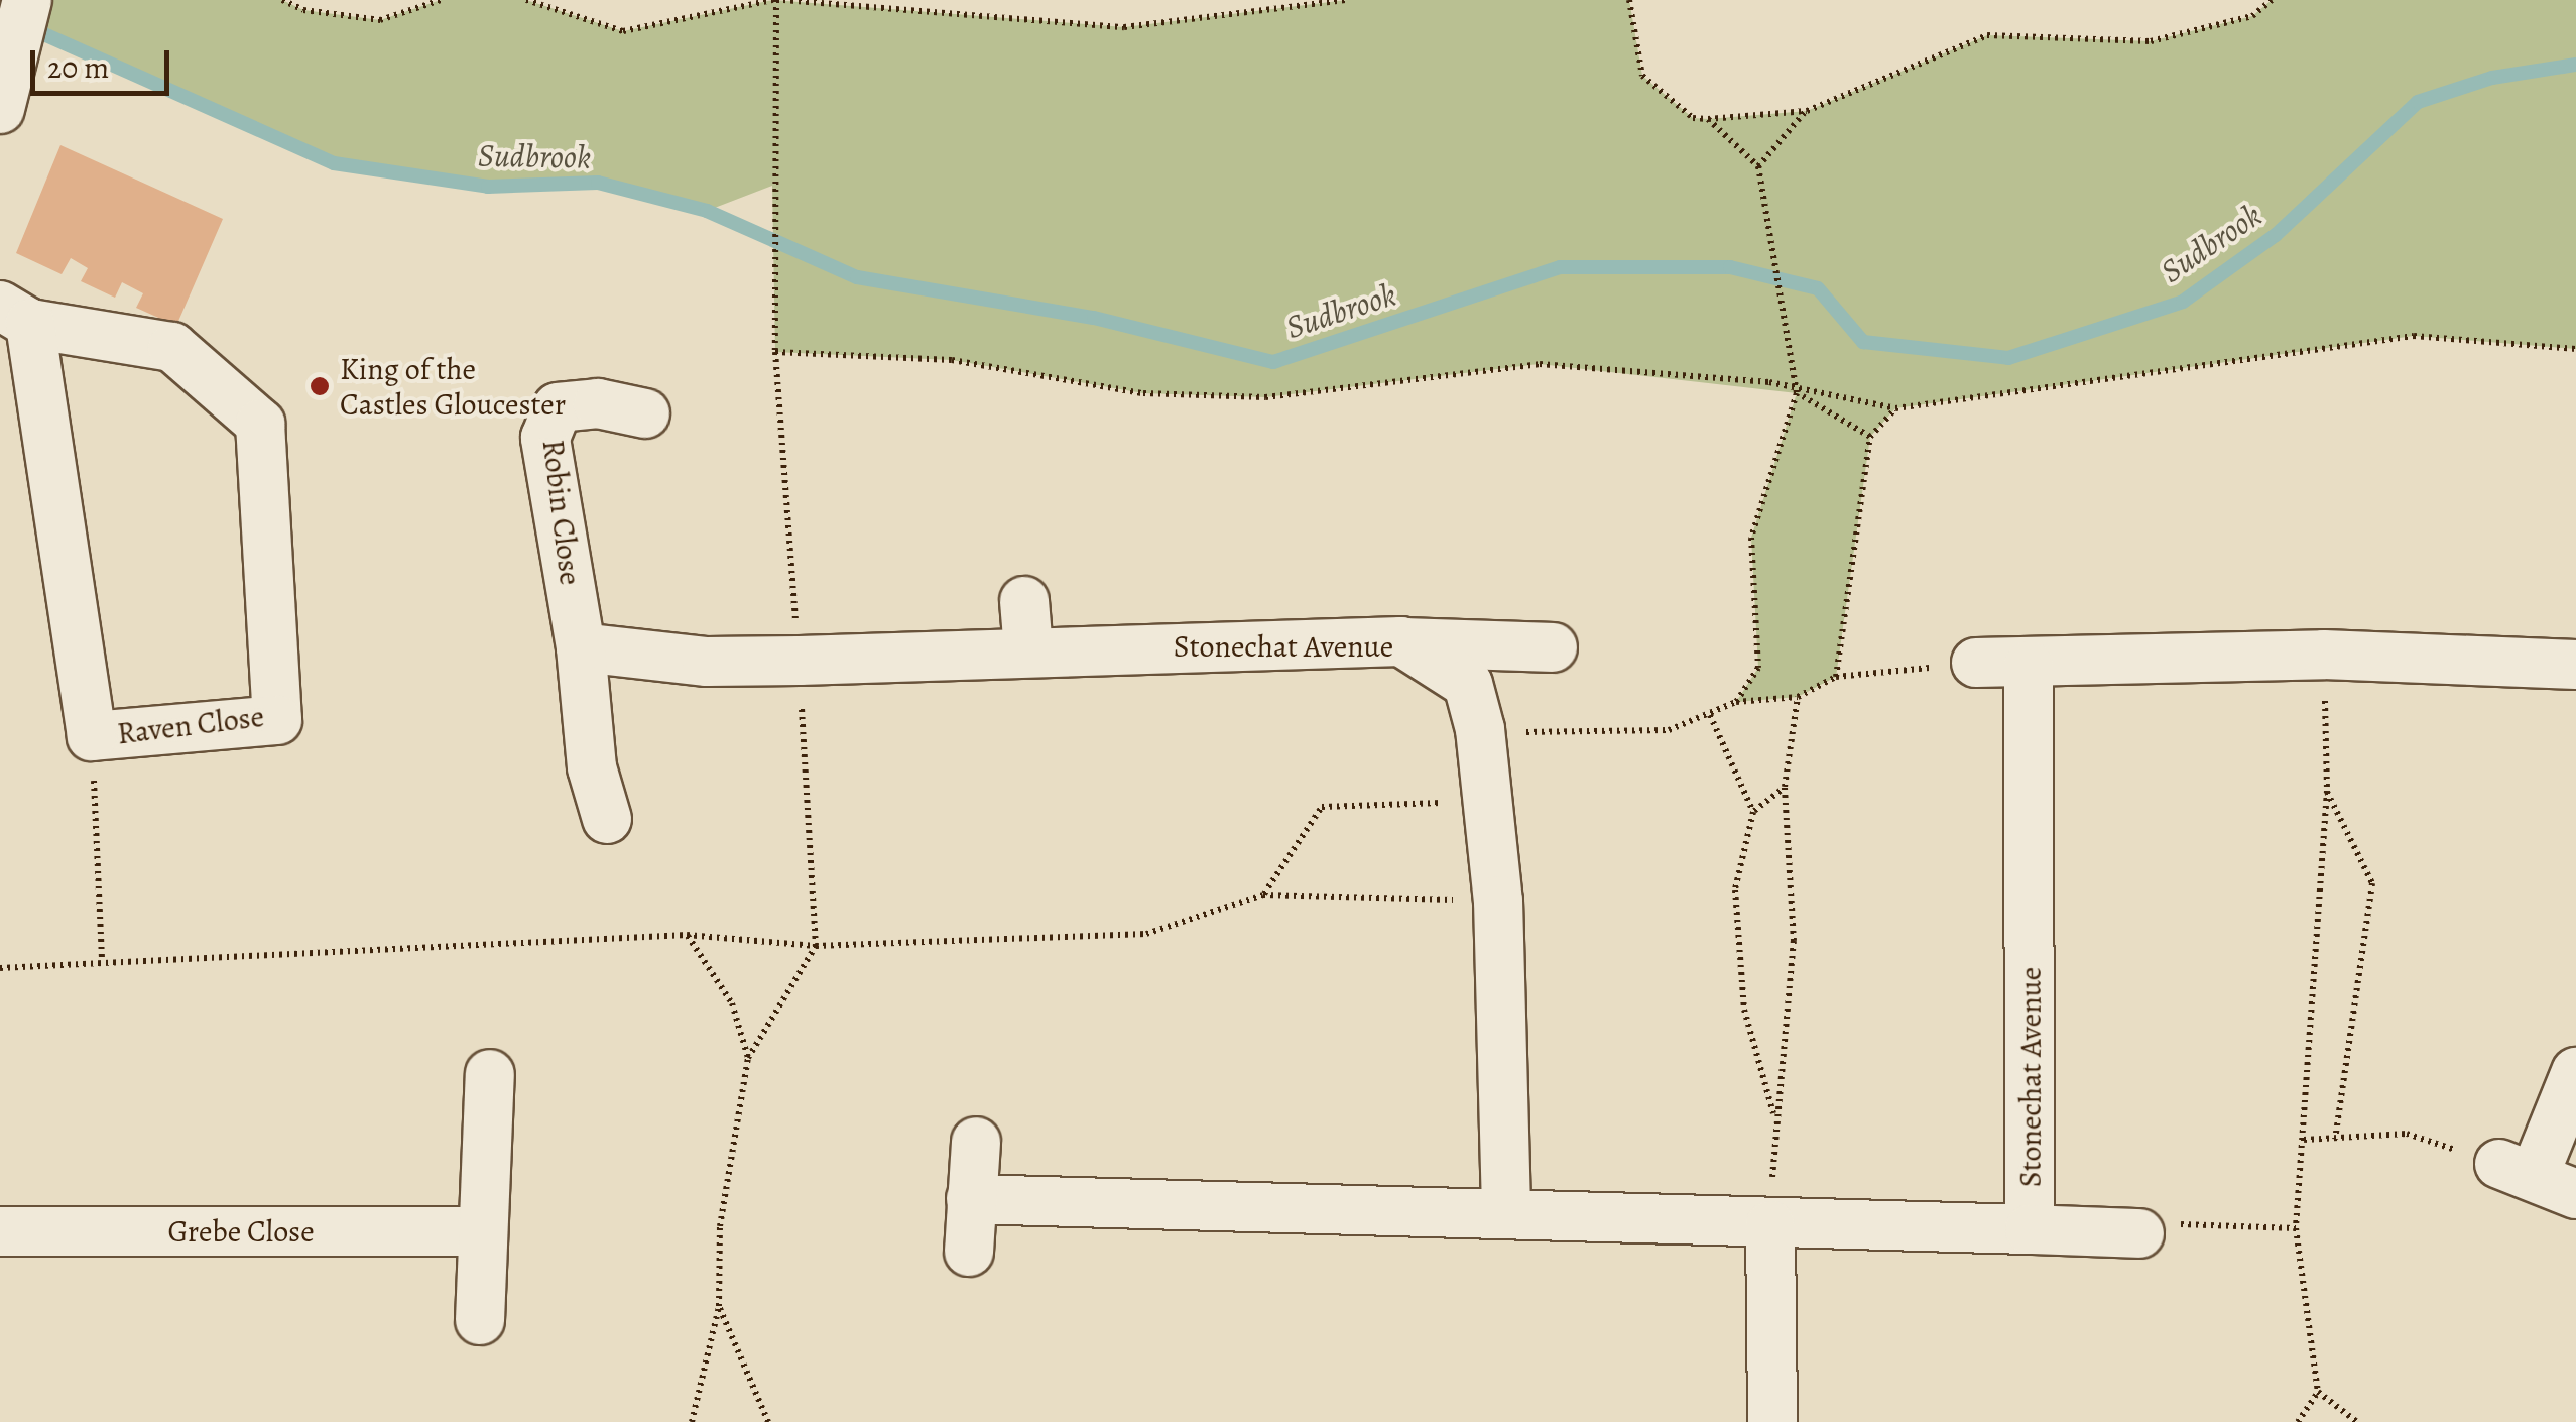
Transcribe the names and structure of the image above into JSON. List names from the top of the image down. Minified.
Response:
{"streets":{"street":["Robin Close","Stonechat Avenue","Raven Close","Grebe Close"]},"crossings":[["Robin Close","Stonechat Avenue"]],"water":["Sudbrook"],"places":["King of the Castles Gloucester"],"scale_bar":"20 m"}
